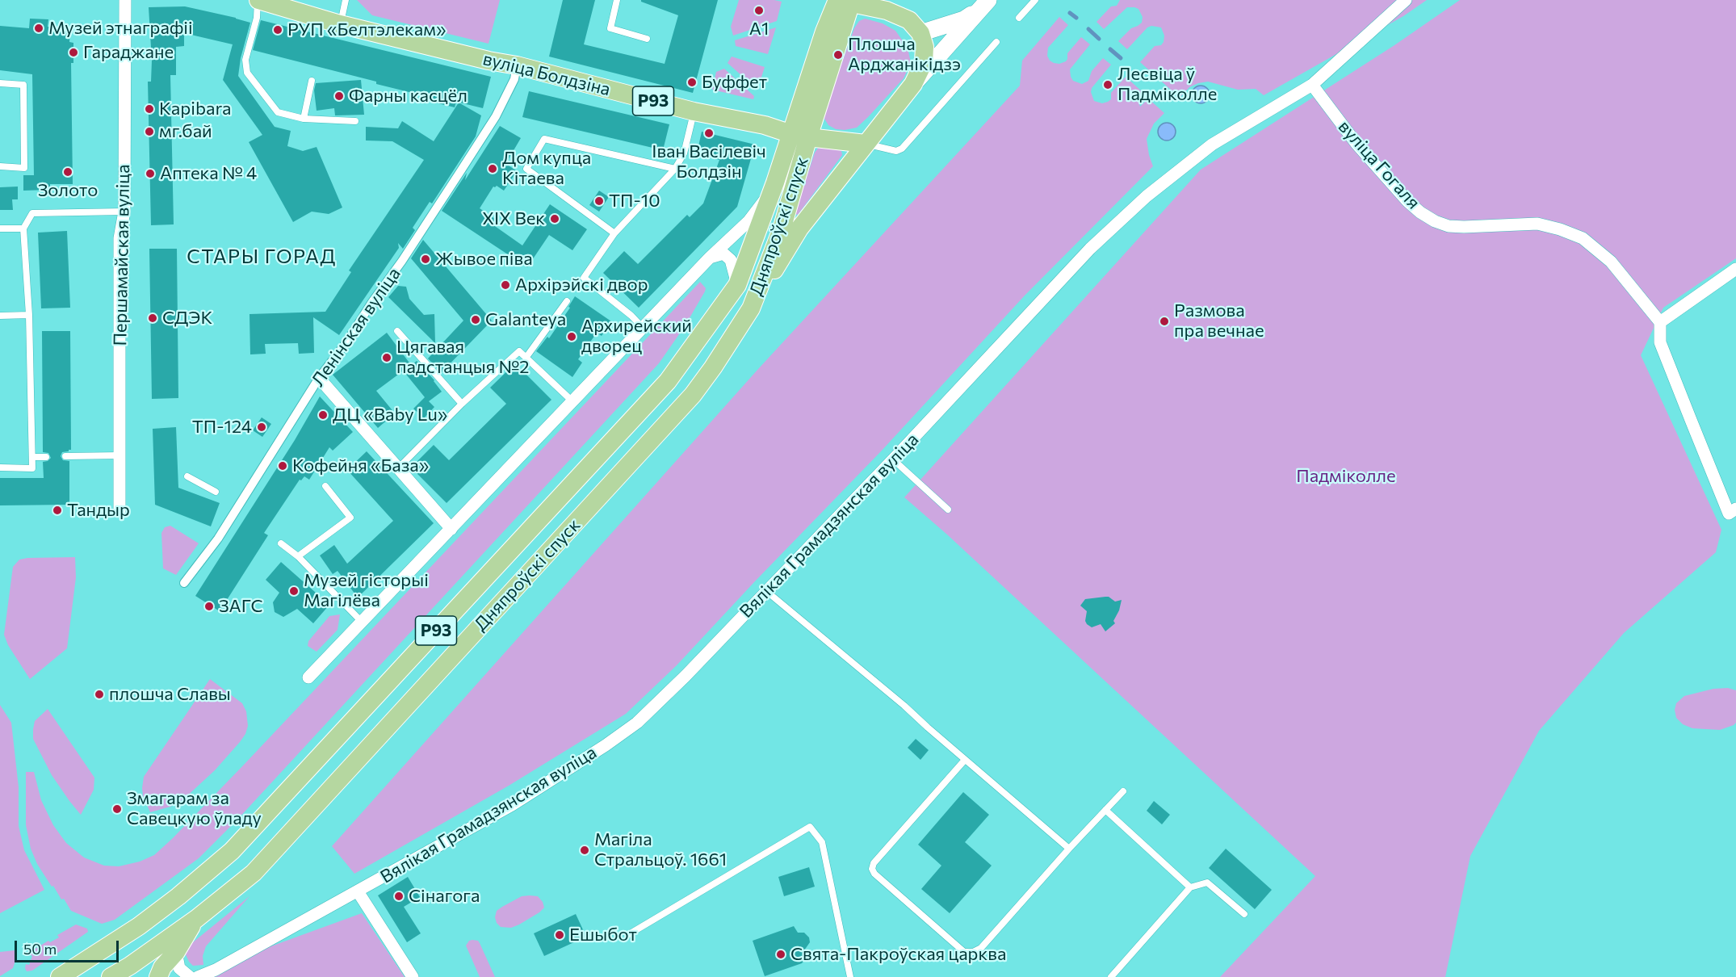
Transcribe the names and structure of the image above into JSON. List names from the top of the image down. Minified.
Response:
{"streets":{"main road":["вуліца Болдзіна","Р93","Дняпроўскі спуск"],"street":["вуліца Гогаля","Першамайская вуліца","Ленінская вуліца","Вялікая Грамадзянская вуліца"]},"crossings":[["вуліца Болдзіна","Р93"],["вуліца Болдзіна","Дняпроўскі спуск"],["вуліца Болдзіна","Ленінская вуліца"],["Р93","Дняпроўскі спуск"],["вуліца Гогаля","Вялікая Грамадзянская вуліца"]],"districts":["СТАРЫ ГОРАД"],"parks":["Падміколле"],"places":["A1","Музей этнаграфіі","РУП «Белтэлекам»","Гараджане","Плошча Арджанікідзэ","Буффет","Лесвіца ў Падміколле","Фарны касцёл","Kapibara","мг.бай","Іван Васілевіч Болдзін","Дом купца Кітаева","Золото","Аптека № 4","ТП-10","XIX Век","Жывое піва","Архірэйскі двор","СДЭК","Galanteya","Размова пра вечнае","Архирейский дворец","Цягавая падстанцыя №2","ДЦ «Baby Lu»","ТП-124","Кофейня «База»","Тандыр","Музей гісторыі Магілёва","ЗАГС","плошча Славы","Змагарам за Савецкую ўладу","Магіла Стральцоў. 1661","Сінагога","Ешыбот","Свята-Пакроўская царква"],"scale_bar":"50 m"}
